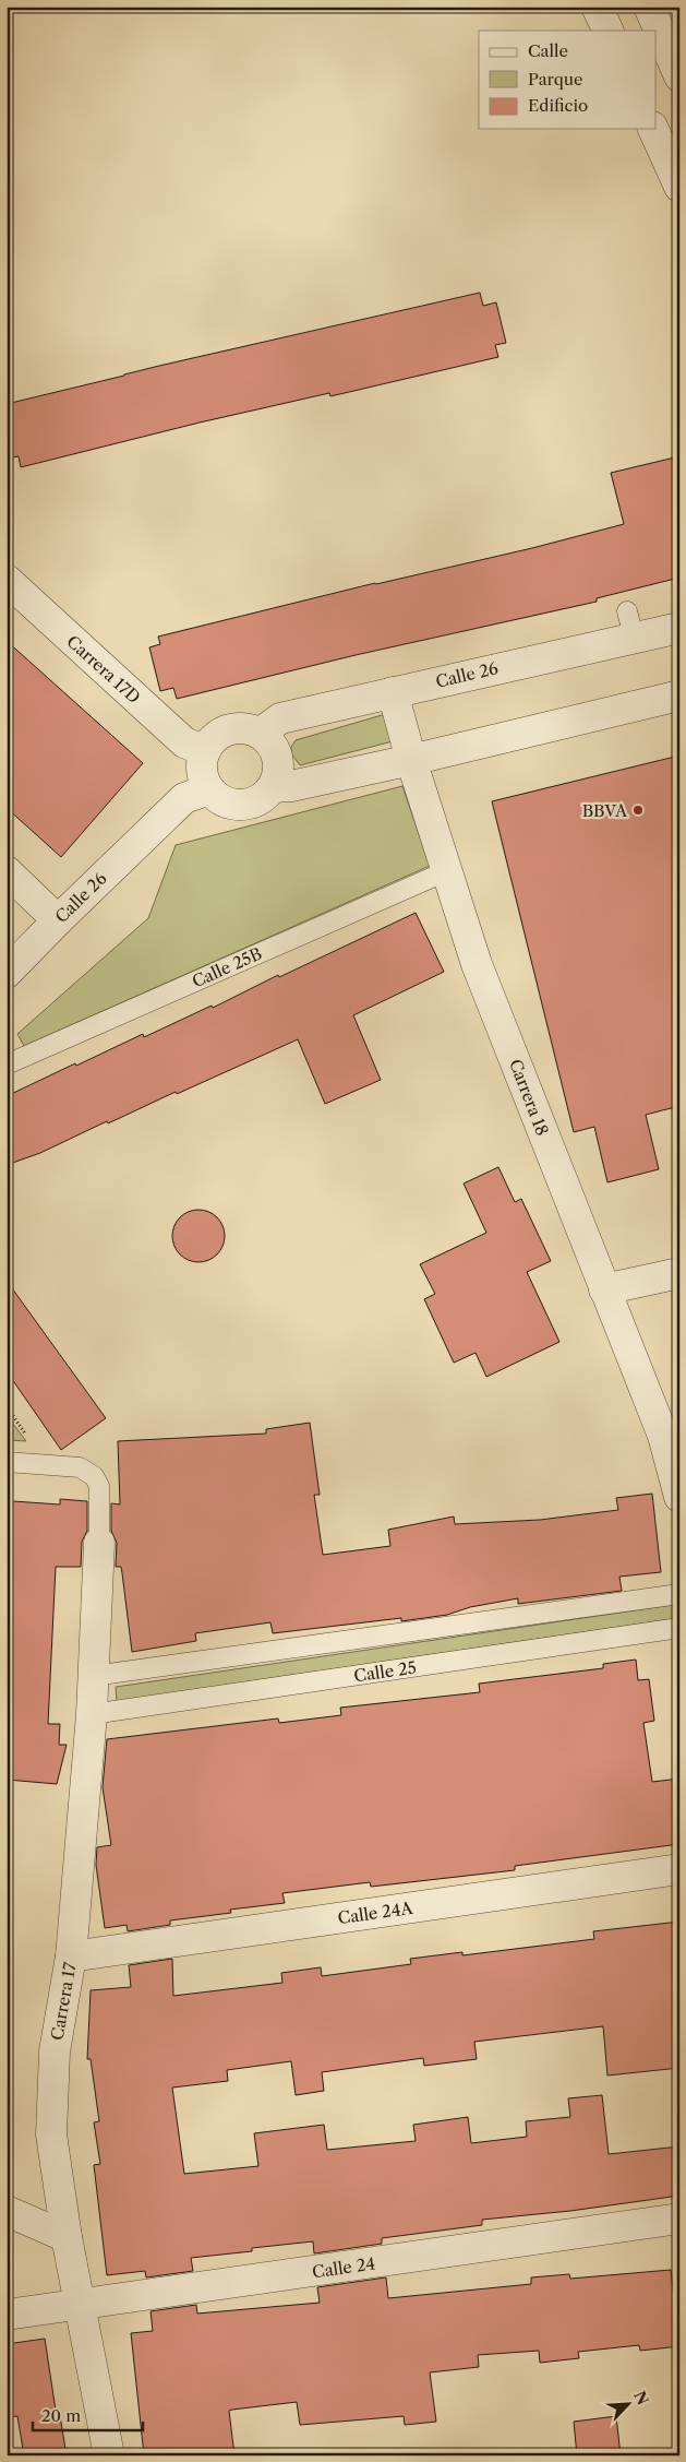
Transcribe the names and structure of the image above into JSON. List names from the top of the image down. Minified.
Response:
{"streets":{"street":["Carrera 17D","Calle 26","Carrera 18","Calle 24A","Carrera 17","Calle 24"],"lane":["Calle 25B","Calle 25"]},"crossings":[["Carrera 17D","Calle 26"],["Calle 26","Carrera 18"],["Calle 25B","Carrera 18"],["Calle 25","Carrera 17"],["Calle 24A","Carrera 17"],["Carrera 17","Calle 24"]],"places":["BBVA"],"legend":["Calle","Parque","Edificio"],"scale_bar":"20 m","north":"top right"}
